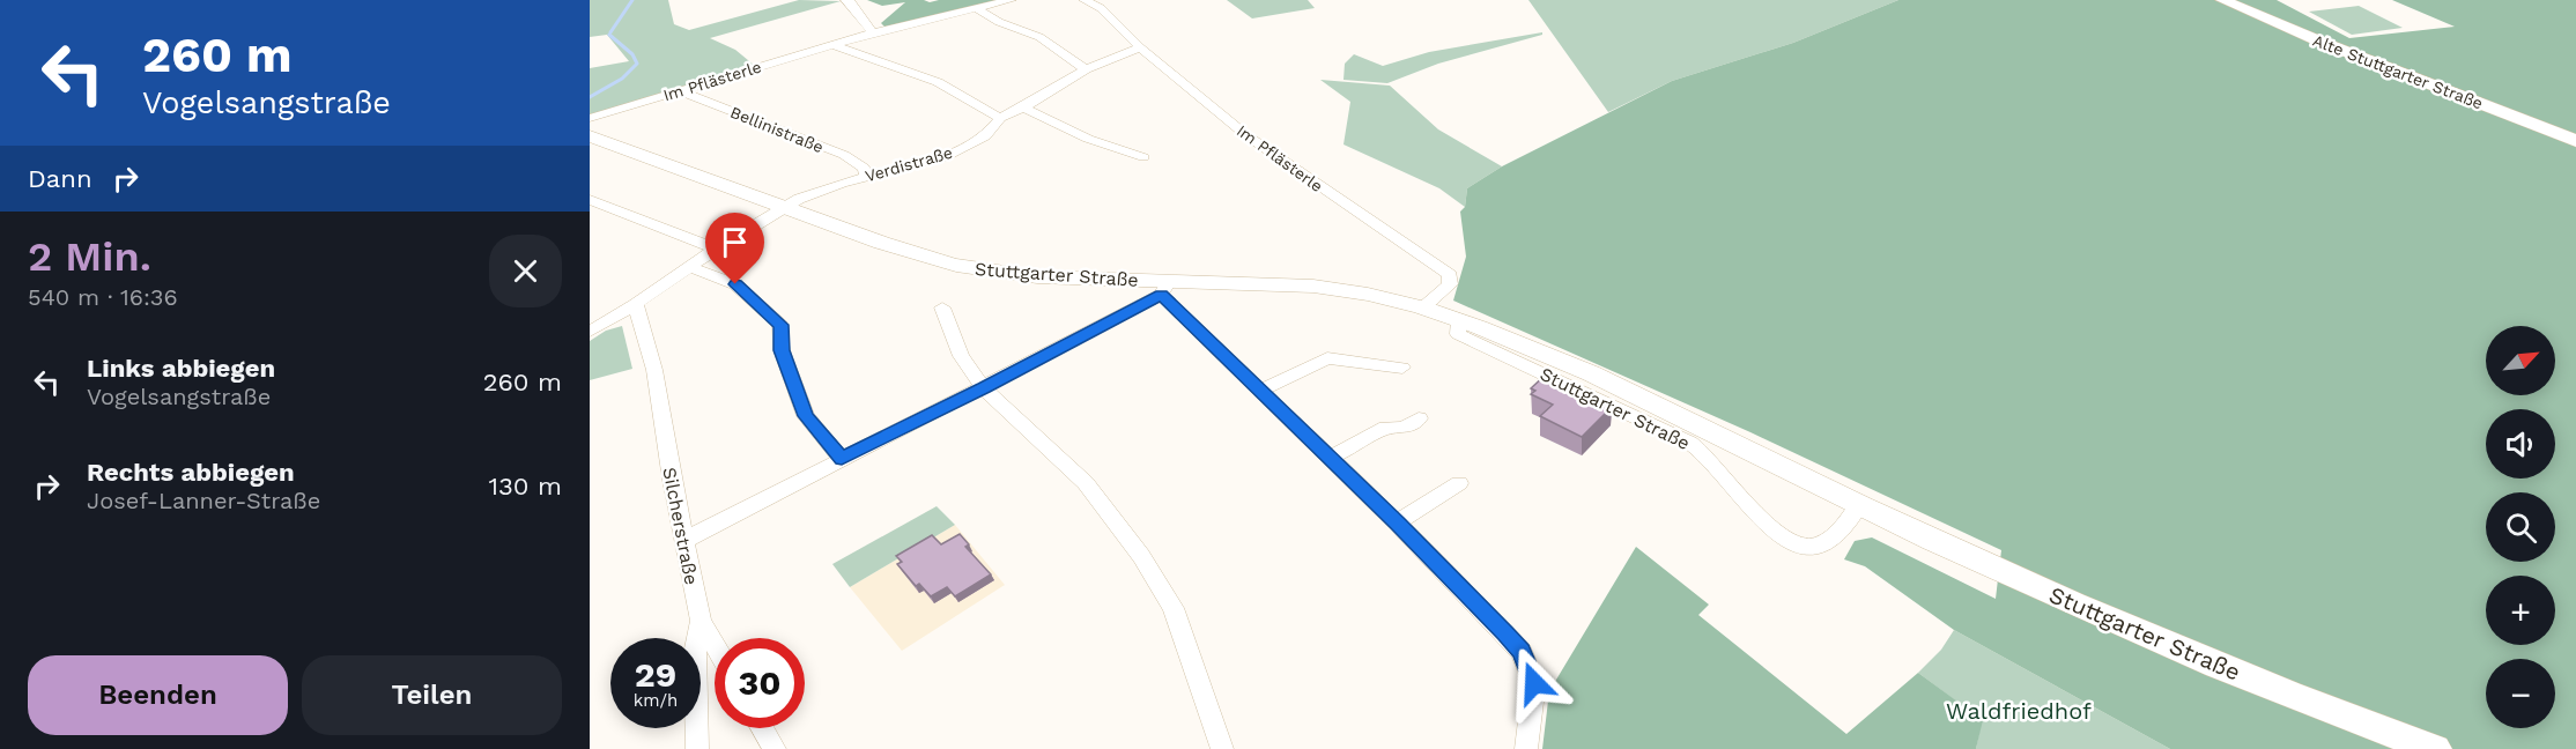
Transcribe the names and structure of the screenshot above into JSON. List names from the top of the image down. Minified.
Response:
{"streets":{"main road":["Alte Stuttgarter Straße","Stuttgarter Straße"],"street":["Im Pflästerle","Bellinistraße","Verdistraße","Silcherstraße"]},"crossings":[["Im Pflästerle","Bellinistraße"],["Im Pflästerle","Verdistraße"],["Im Pflästerle","Stuttgarter Straße"],["Bellinistraße","Verdistraße"],["Verdistraße","Stuttgarter Straße"],["Verdistraße","Silcherstraße"]],"parks":["Waldfriedhof"],"north":"top right","page":{"turn":["260 m","Vogelsangstraße"],"then":"Dann","heading":["2 Min.","540 m · 16:36"],"map_buttons":["+","−"],"list":[{"name":"Links abbiegen","note":"Vogelsangstraße","value":"260 m"},{"name":"Rechts abbiegen","note":"Josef-Lanner-Straße","value":"130 m"}],"speed":"29 km/h","limit":"30","buttons":["Beenden","Teilen"]}}
